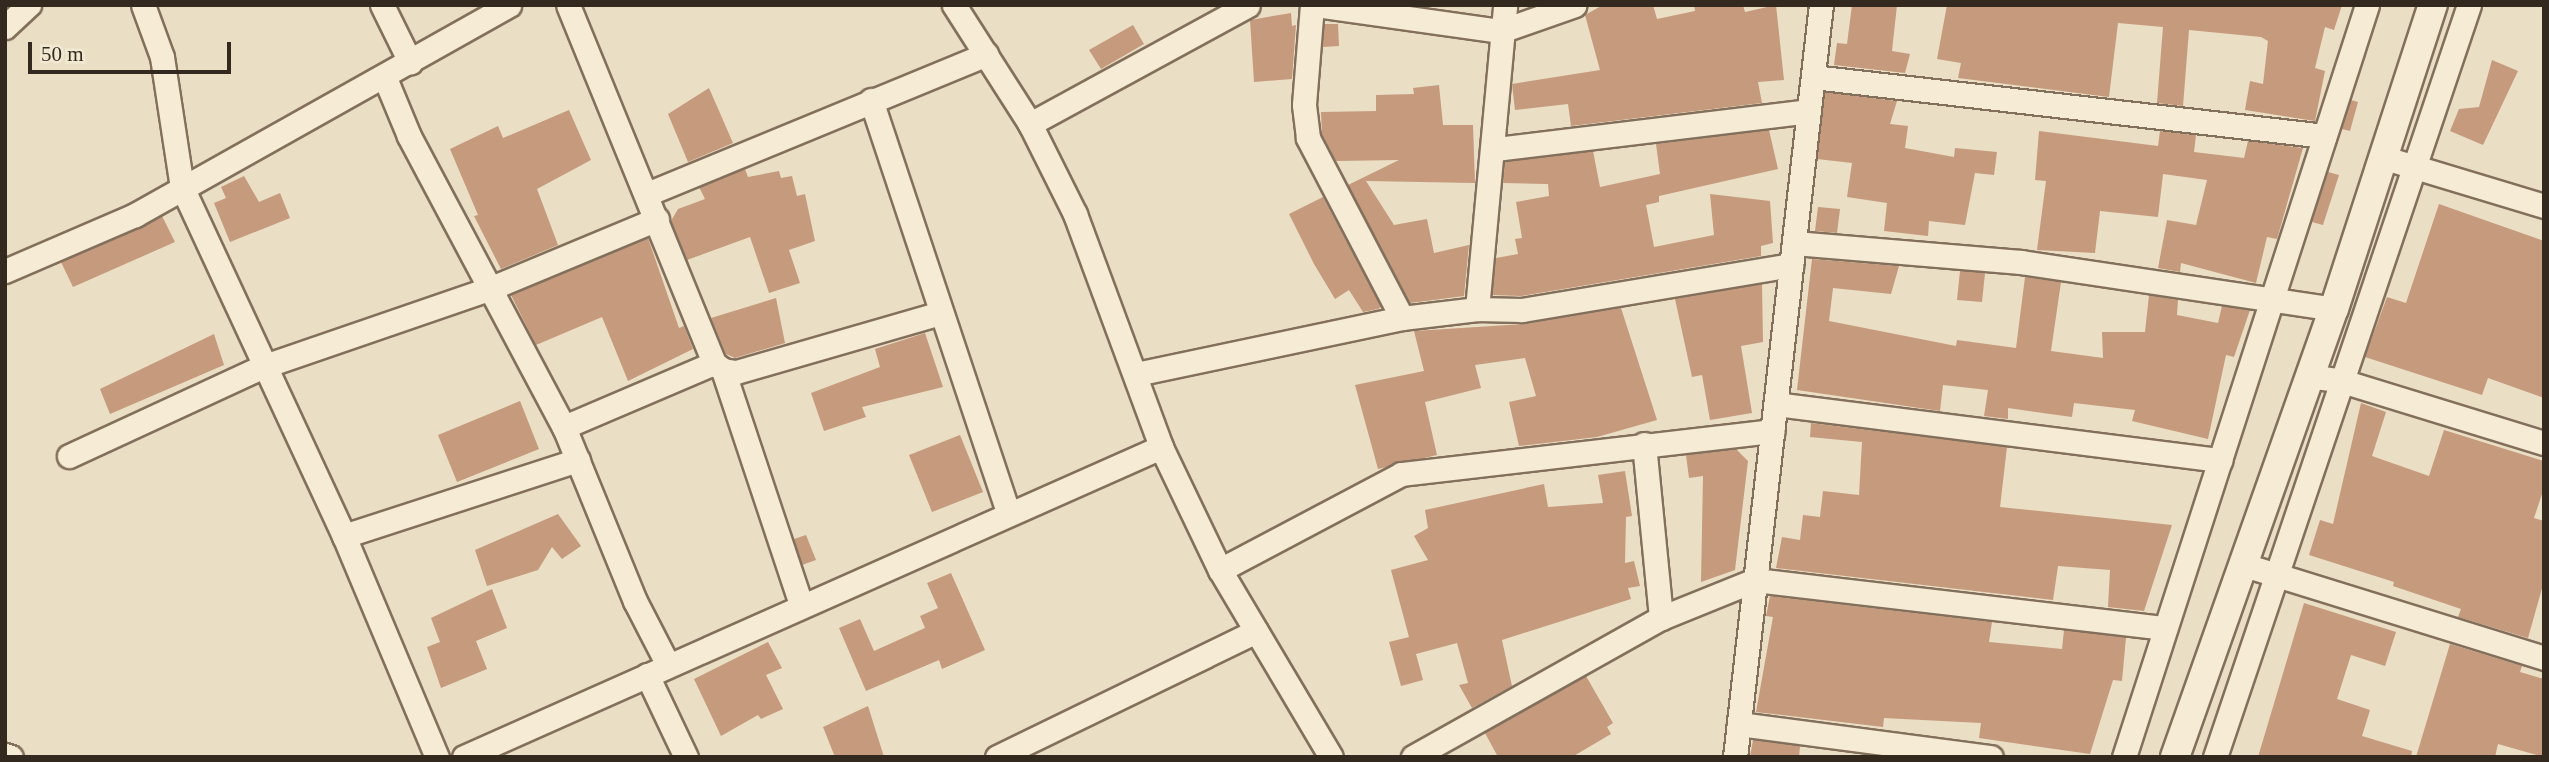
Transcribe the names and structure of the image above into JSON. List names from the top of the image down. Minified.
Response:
{"scale_bar":"50 m"}
